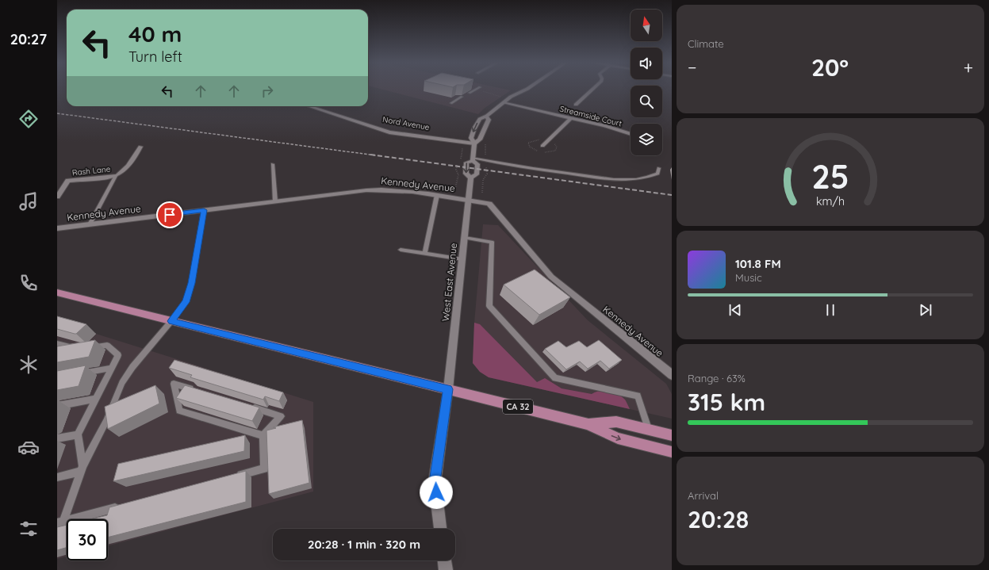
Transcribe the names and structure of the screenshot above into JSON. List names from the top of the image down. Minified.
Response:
{"streets":{"main road":["CA 32"],"street":["Streamside Court","Nord Avenue","Rash Lane","Kennedy Avenue","West East Avenue"]},"crossings":[["Streamside Court","West East Avenue"],["Nord Avenue","West East Avenue"],["Kennedy Avenue","West East Avenue"],["West East Avenue","CA 32"]],"north":"top","page":{"tabs":"20:27","tile":["Climate",["Range · 63%","315 km"],["Arrival","20:28"]],"turn":["40 m","Turn left"],"heat":["−","20°","+"],"song":["101.8 FM","Music"],"limit":"30","trip":"20:28 · 1 min · 320 m","gauge":["25","km/h"]}}
